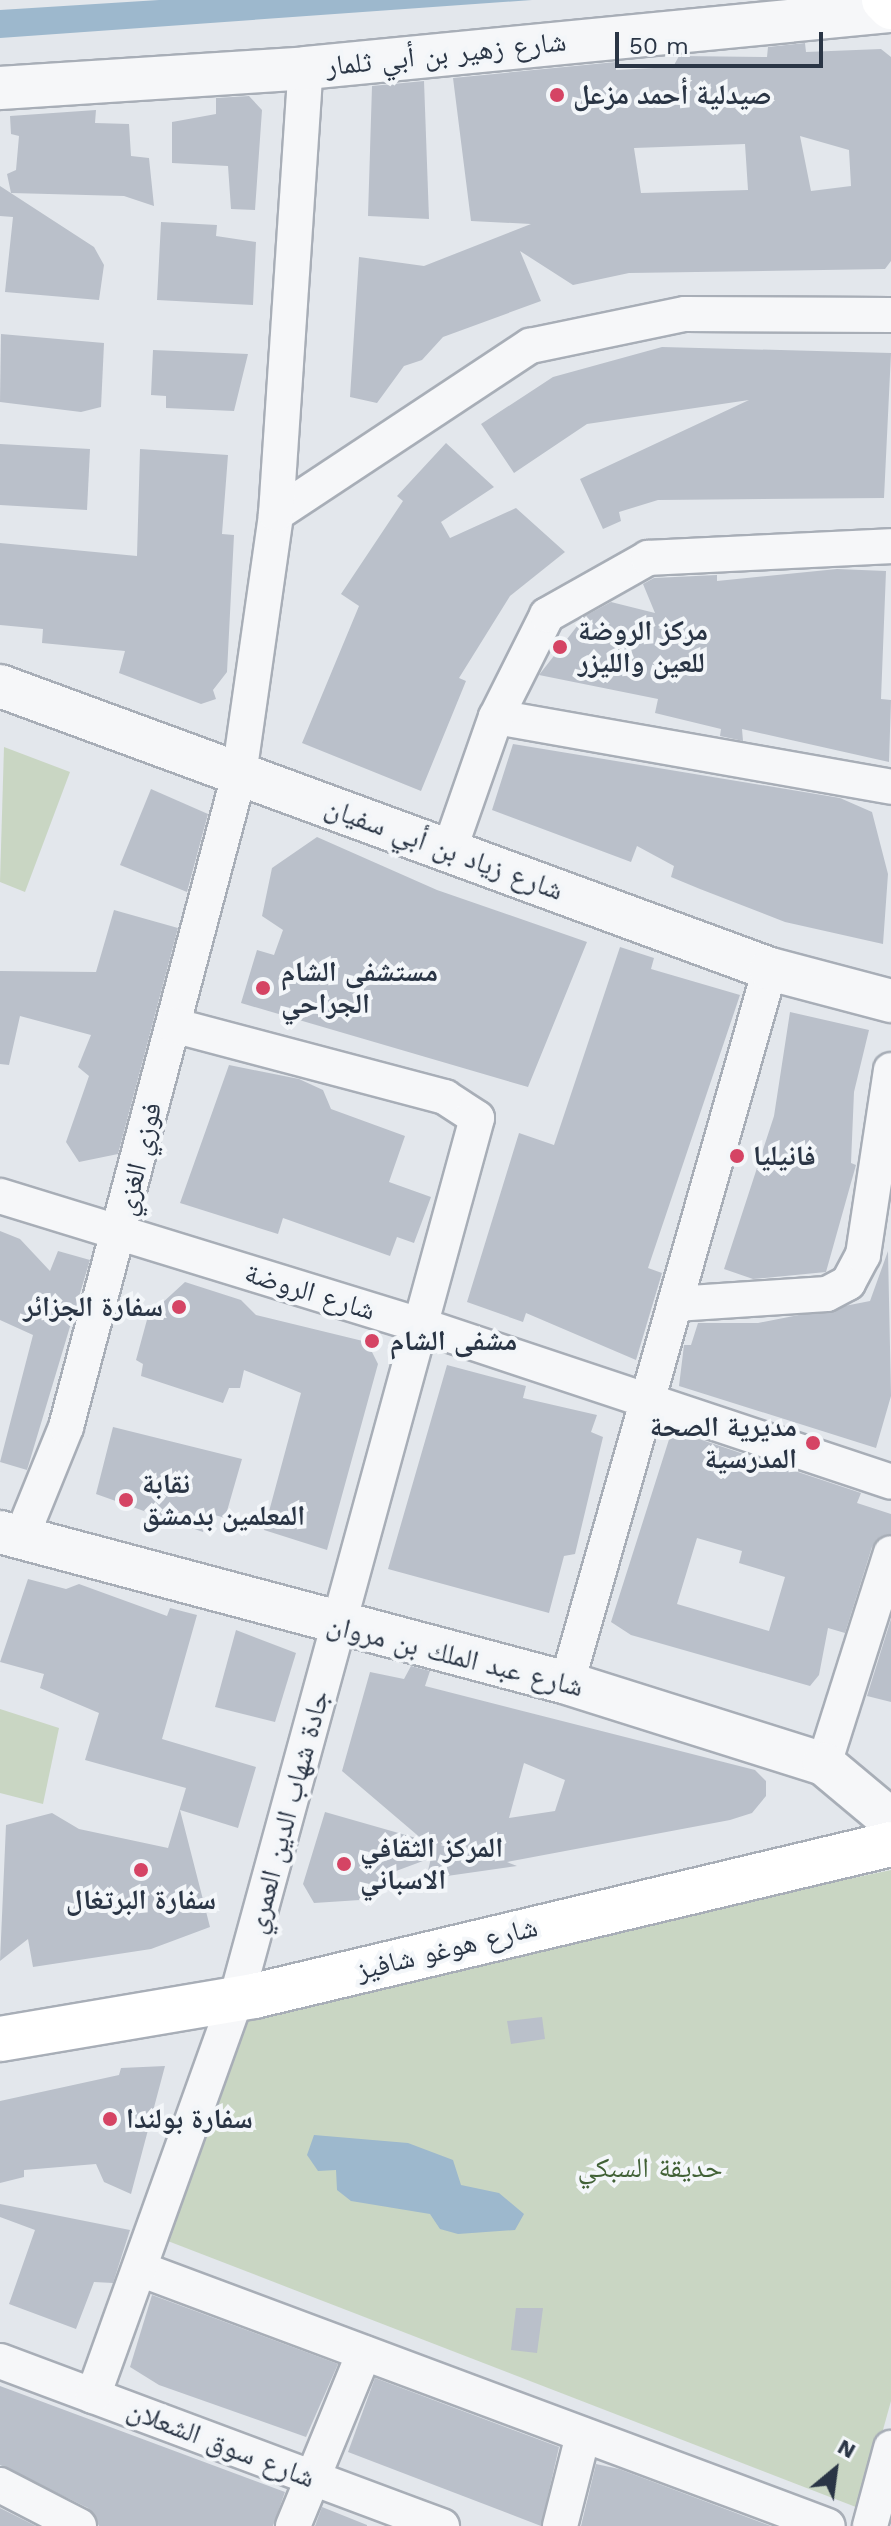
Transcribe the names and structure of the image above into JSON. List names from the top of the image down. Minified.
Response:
{"streets":{"main road":["شارع هوغو شافيز"],"street":["شارع زهير بن أبي ثلمار","شارع زياد بن أبي سفيان","فوزي الغزي","شارع الروضة","شارع عبد الملك بن مروان","جادة شهاب الدين العمري","شارع سوق الشعلان"]},"crossings":[["شارع زهير بن أبي ثلمار","فوزي الغزي"],["شارع زياد بن أبي سفيان","فوزي الغزي"],["فوزي الغزي","شارع الروضة"],["فوزي الغزي","شارع عبد الملك بن مروان"],["فوزي الغزي","جادة شهاب الدين العمري"],["شارع الروضة","جادة شهاب الدين العمري"],["شارع عبد الملك بن مروان","جادة شهاب الدين العمري"],["جادة شهاب الدين العمري","شارع هوغو شافيز"],["جادة شهاب الدين العمري","شارع سوق الشعلان"]],"parks":["حديقة السبكي"],"places":["صيدلية أحمد مزعل","مركز الروضة للعين والليزر","مستشفى الشام الجراحي","فانيليا","سفارة الجزائر","مشفى الشام","مديرية الصحة المدرسية","نقابة المعلمين بدمشق","المركز الثقافي الاسباني","سفارة البرتغال","سفارة بولندا"],"scale_bar":"50 m","north":"top right"}
